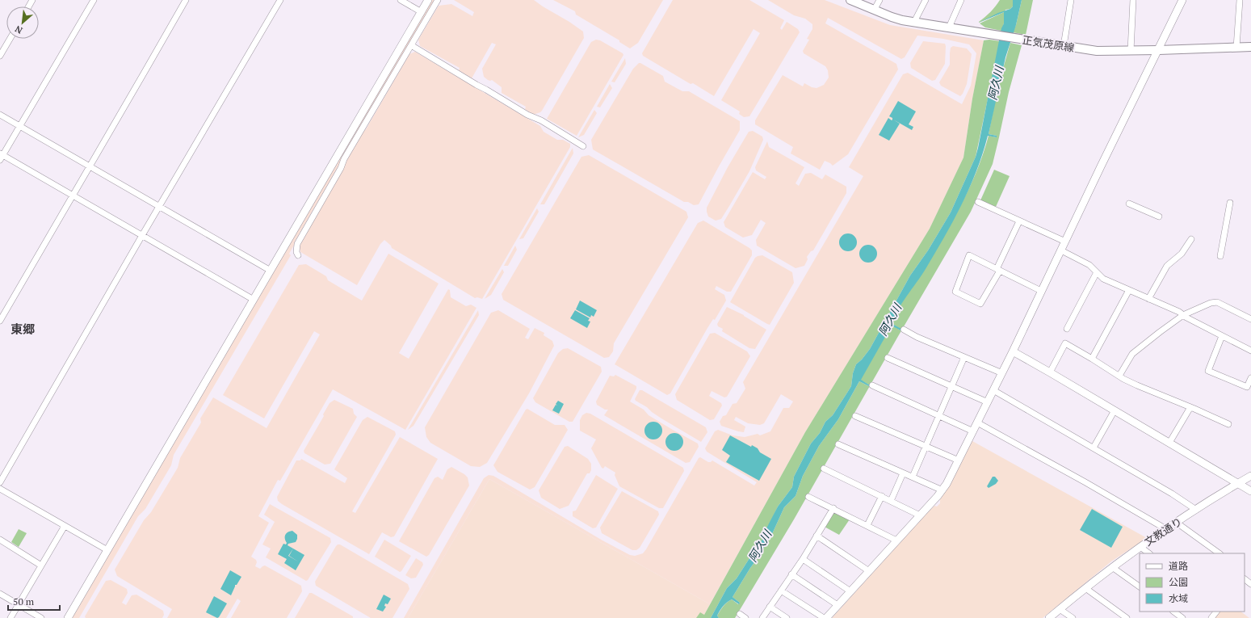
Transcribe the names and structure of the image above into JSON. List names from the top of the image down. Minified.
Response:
{"streets":{"main road":["正気茂原線"],"street":["文教通り"]},"districts":["東郷"],"water":["阿久川"],"legend":["道路","公園","水域"],"scale_bar":"50 m","north":"bottom left"}
